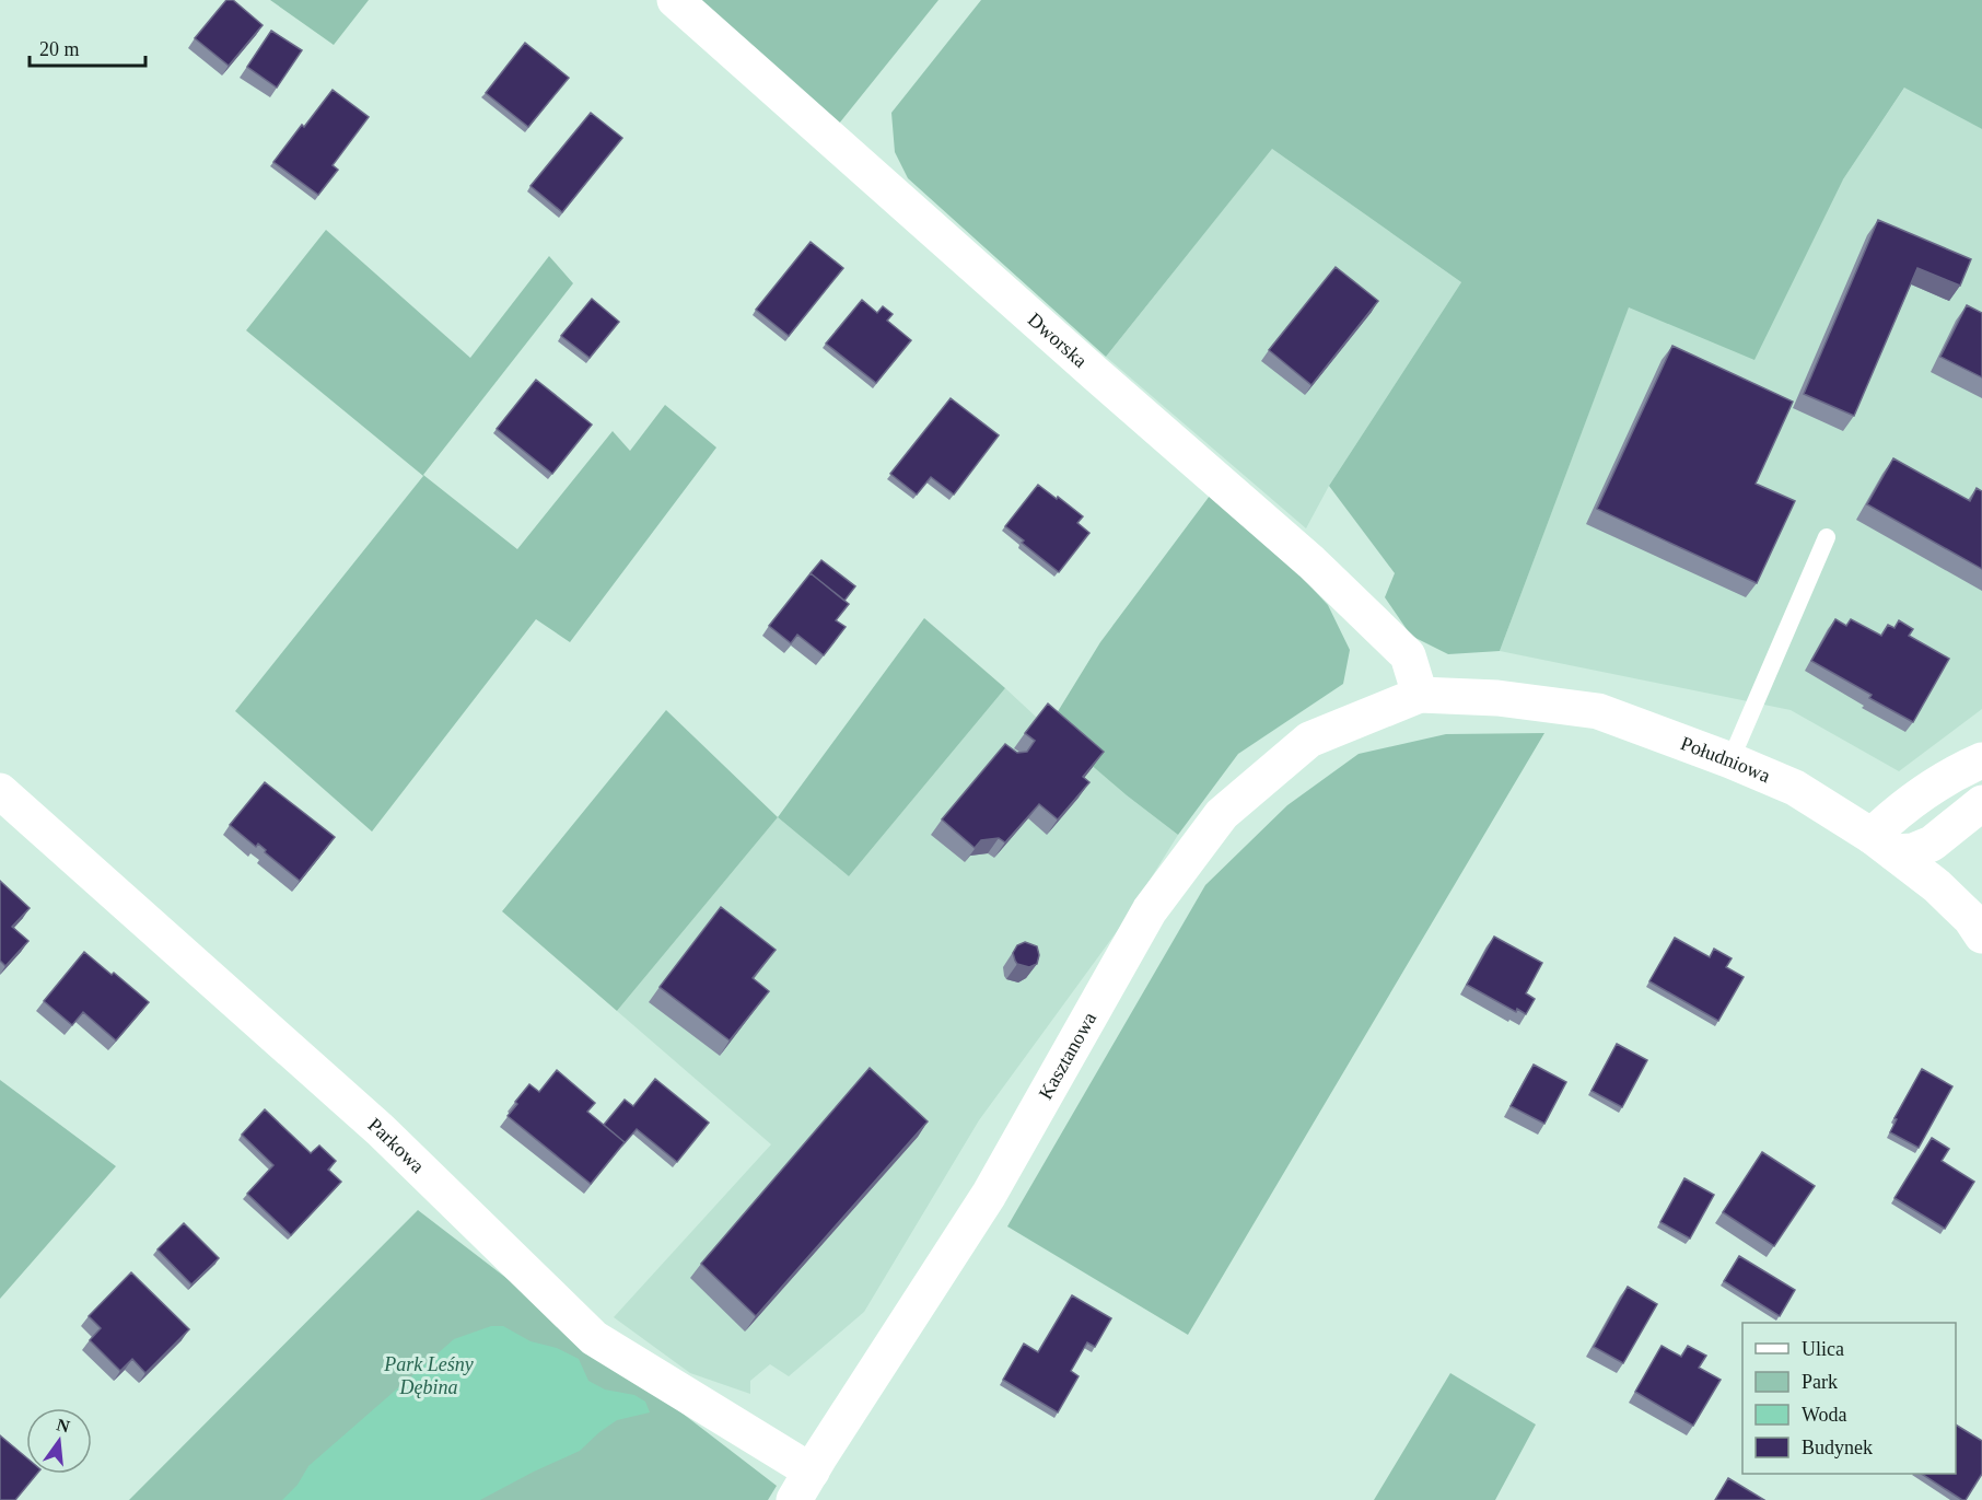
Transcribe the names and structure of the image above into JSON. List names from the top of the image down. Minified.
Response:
{"streets":{"street":["Dworska","Południowa","Kasztanowa","Parkowa"]},"crossings":[["Dworska","Południowa"],["Dworska","Kasztanowa"],["Południowa","Kasztanowa"],["Kasztanowa","Parkowa"]],"parks":["Park Leśny Dębina"],"legend":["Ulica","Park","Woda","Budynek"],"scale_bar":"20 m","north":"top"}
